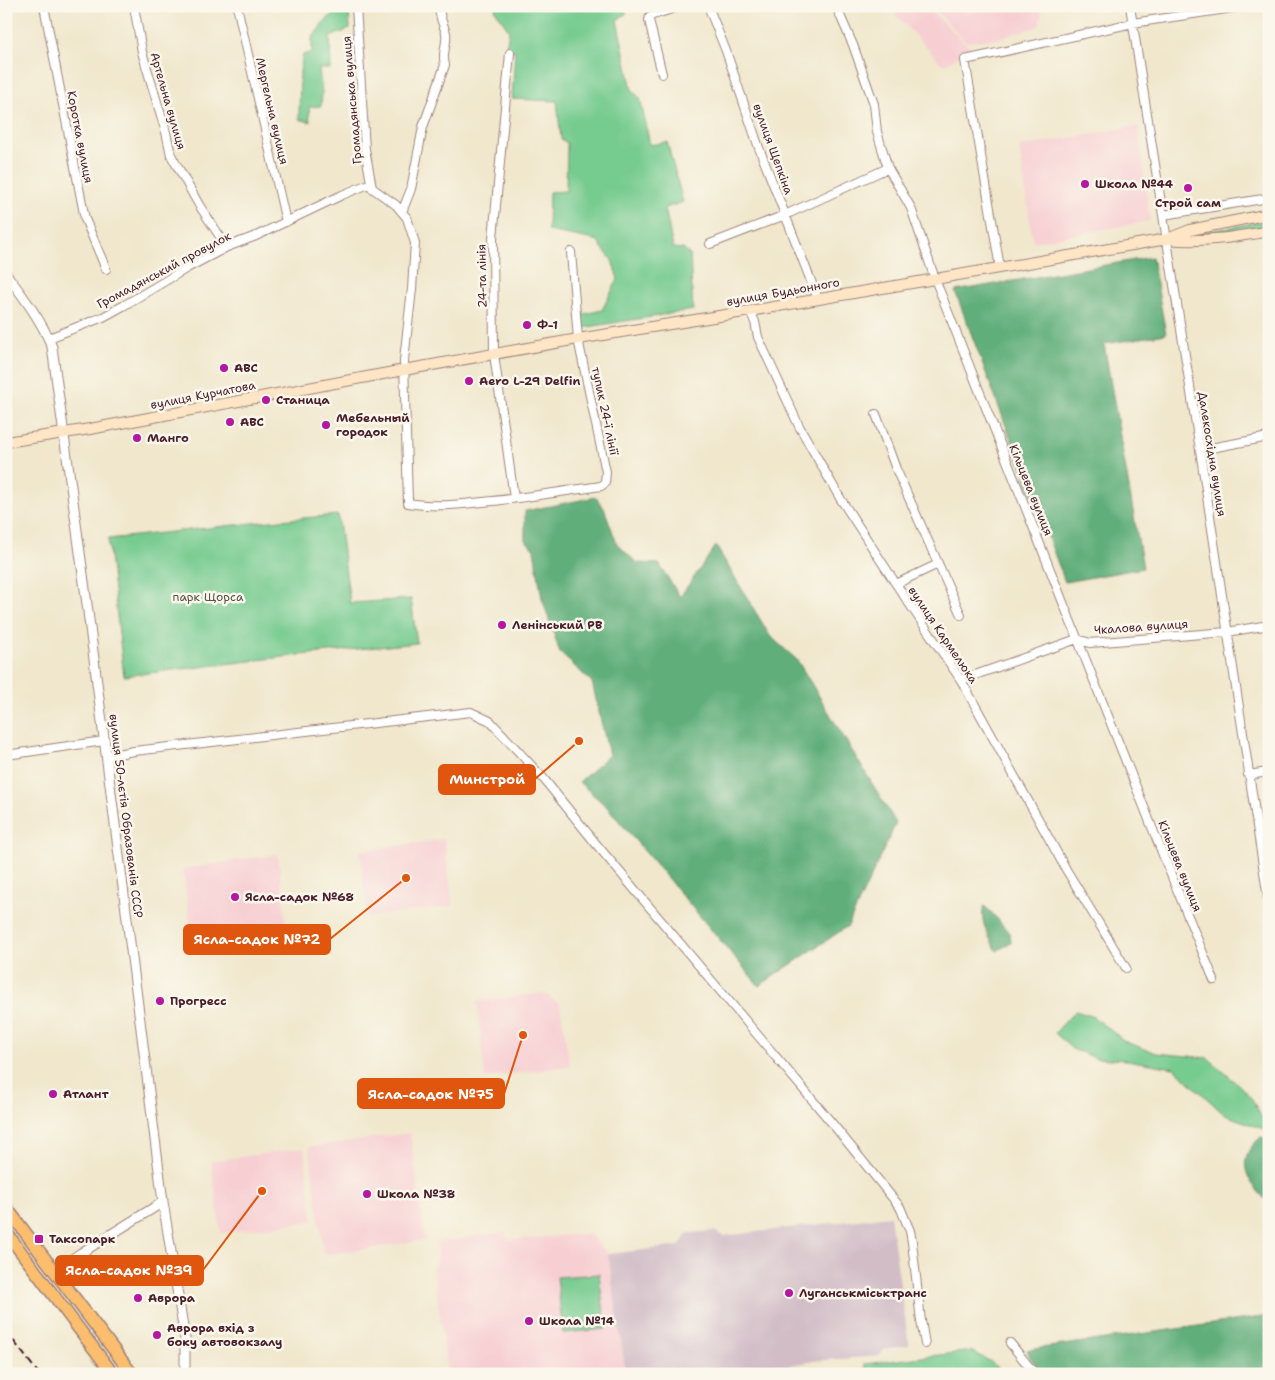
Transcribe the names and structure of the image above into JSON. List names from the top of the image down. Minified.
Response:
{"streets":{"main road":["вулиця Будьонного","вулиця Курчатова"],"street":["Громадянська вулиця","Артельна вулиця","Мергельна вулиця","Коротка вулиця","вулиця Щепкіна","Громадянський провулок","24-та лінія","тупик 24-ї лінії","Далекосхідна вулиця","Кільцева вулиця","Чкалова вулиця","вулиця Кармелюка","вулиця 50-лєтія Образованія СССР"]},"crossings":[["Громадянська вулиця","Громадянський провулок"],["Артельна вулиця","Громадянський провулок"],["Мергельна вулиця","Громадянський провулок"],["вулиця Щепкіна","вулиця Будьонного"],["Громадянський провулок","вулиця 50-лєтія Образованія СССР"],["24-та лінія","вулиця Будьонного"],["24-та лінія","тупик 24-ї лінії"],["вулиця Будьонного","вулиця Курчатова"],["вулиця Будьонного","тупик 24-ї лінії"],["вулиця Будьонного","Далекосхідна вулиця"],["вулиця Будьонного","Кільцева вулиця"],["вулиця Будьонного","вулиця Кармелюка"],["вулиця Курчатова","вулиця 50-лєтія Образованія СССР"],["Далекосхідна вулиця","Чкалова вулиця"],["Кільцева вулиця","Чкалова вулиця"],["Чкалова вулиця","вулиця Кармелюка"]],"parks":["парк Щорса"],"places":{"other":["Школа №44","Строй сам","Ф-1","ABC","Aero L-29 Delfin","Станица","АВС","Мебельный городок","Манго","Ленінський РВ","Минстрой","Ясла-садок №72","Ясла-садок №68","Прогресс","Ясла-садок №75","Атлант","Ясла-садок №39","Школа №38","Луганськміськтранс","Аврора","Школа №14","Аврора вхід з боку автовокзалу"],"transit":["Таксопарк"]}}
